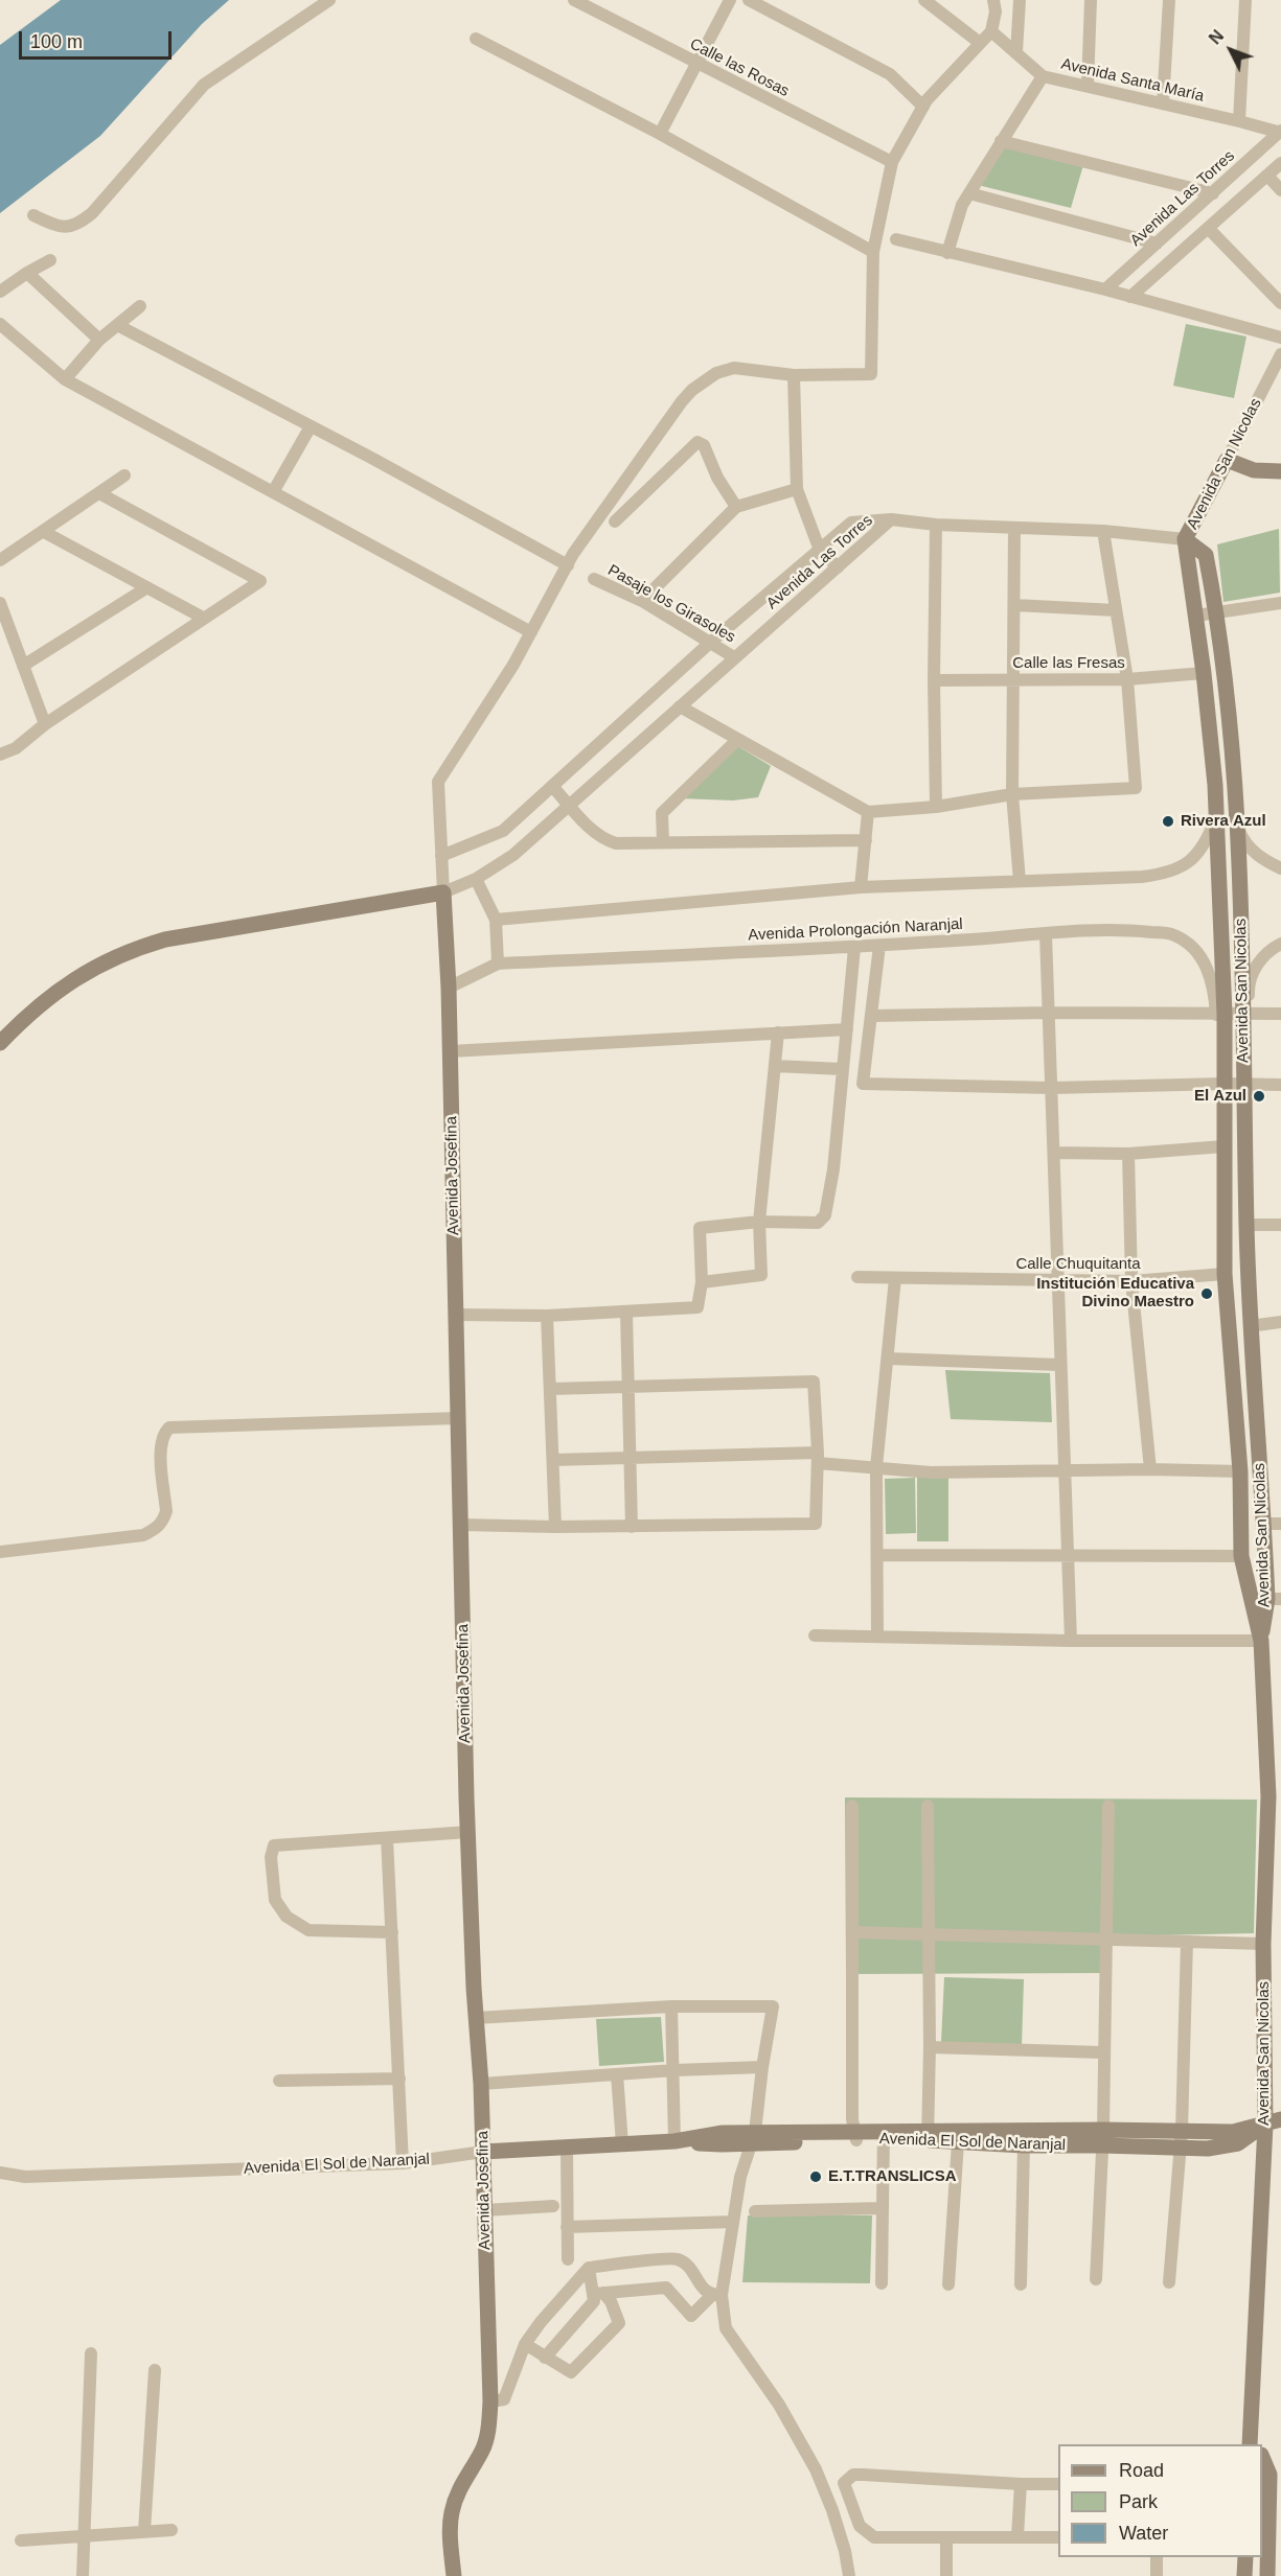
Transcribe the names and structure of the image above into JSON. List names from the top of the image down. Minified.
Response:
{"streets":{"street":["Calle las Rosas","Avenida Santa María","Avenida Las Torres","Avenida San Nicolas","Pasaje los Girasoles","Calle las Fresas","Avenida Prolongación Naranjal","Avenida Josefina","Calle Chuquitanta","Avenida El Sol de Naranjal"]},"crossings":[["Avenida Santa María","Avenida Las Torres"],["Avenida Las Torres","Pasaje los Girasoles"],["Avenida Las Torres","Avenida Josefina"],["Avenida San Nicolas","Calle las Fresas"],["Avenida San Nicolas","Avenida Prolongación Naranjal"],["Avenida San Nicolas","Calle Chuquitanta"],["Avenida San Nicolas","Avenida El Sol de Naranjal"],["Avenida Prolongación Naranjal","Avenida Josefina"],["Avenida Josefina","Avenida El Sol de Naranjal"]],"places":["Rivera Azul","El Azul","Institución Educativa Divino Maestro","E.T.TRANSLICSA"],"legend":["Road","Park","Water"],"scale_bar":"100 m","north":"top left"}
